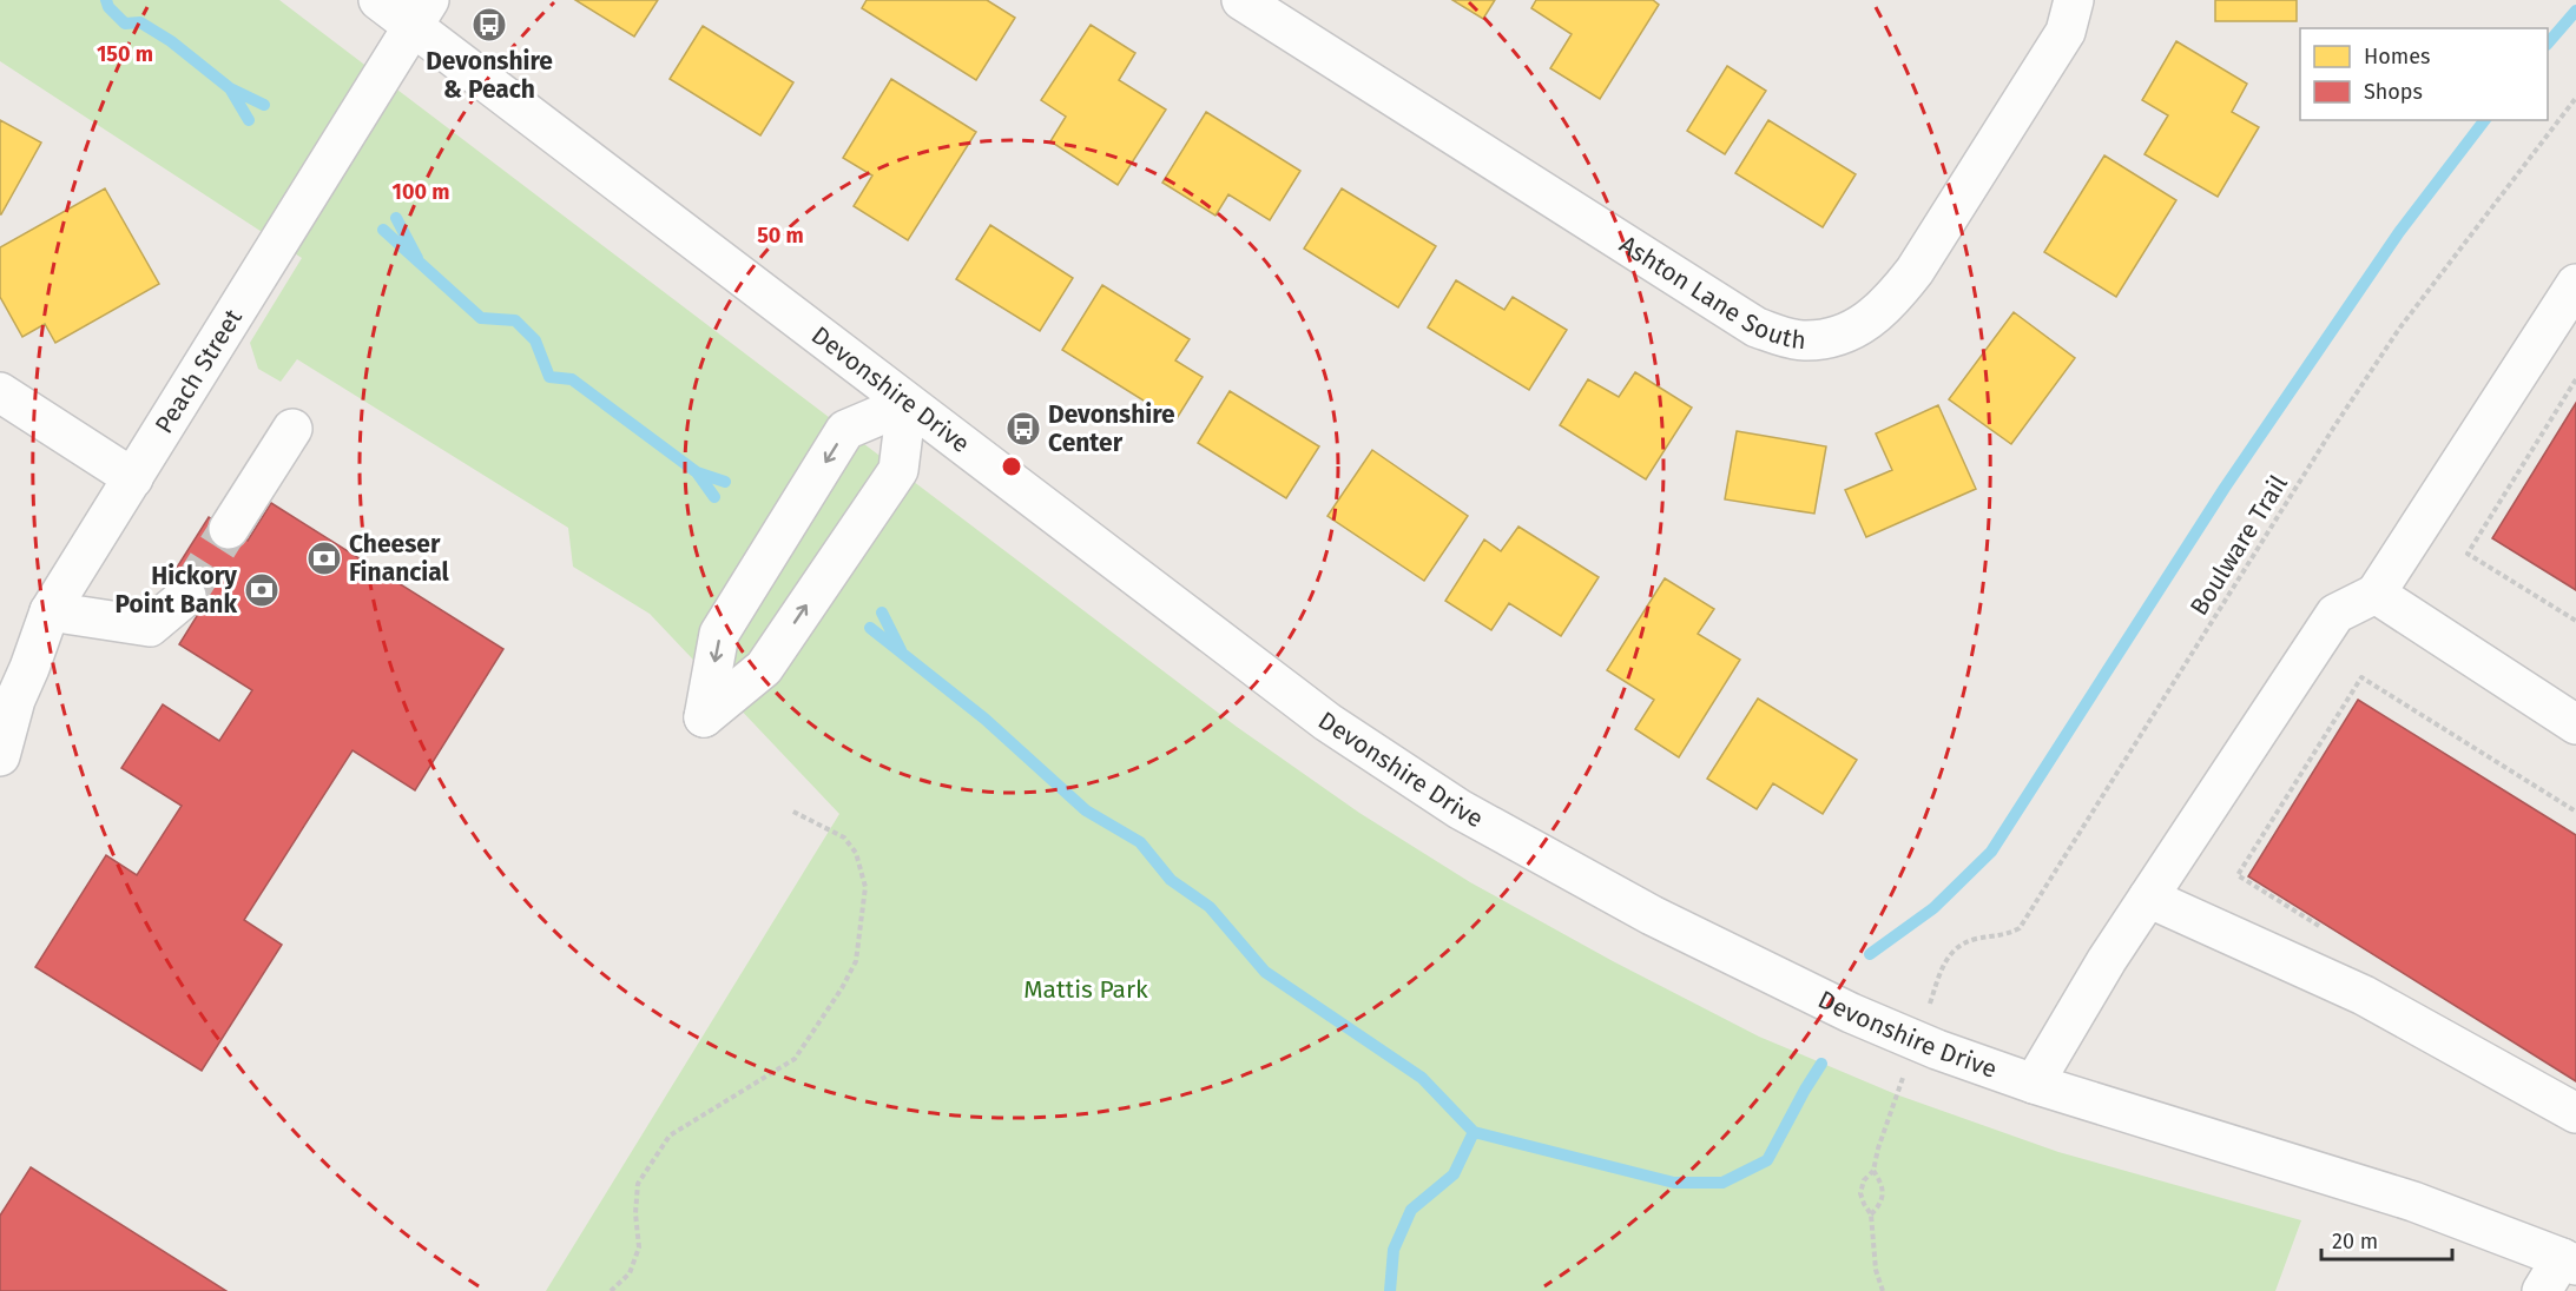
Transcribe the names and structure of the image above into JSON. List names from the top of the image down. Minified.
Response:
{"streets":{"street":["Ashton Lane South","Peach Street","Devonshire Drive"],"path":["Boulware Trail"]},"crossings":[["Peach Street","Devonshire Drive"]],"parks":["Mattis Park"],"places":{"bus stop":["Devonshire & Peach","Devonshire Center"],"bank":["Cheeser Financial","Hickory Point Bank"]},"legend":["Homes","Shops"],"scale_bar":"20 m","rings":["150 m","100 m","50 m"]}
